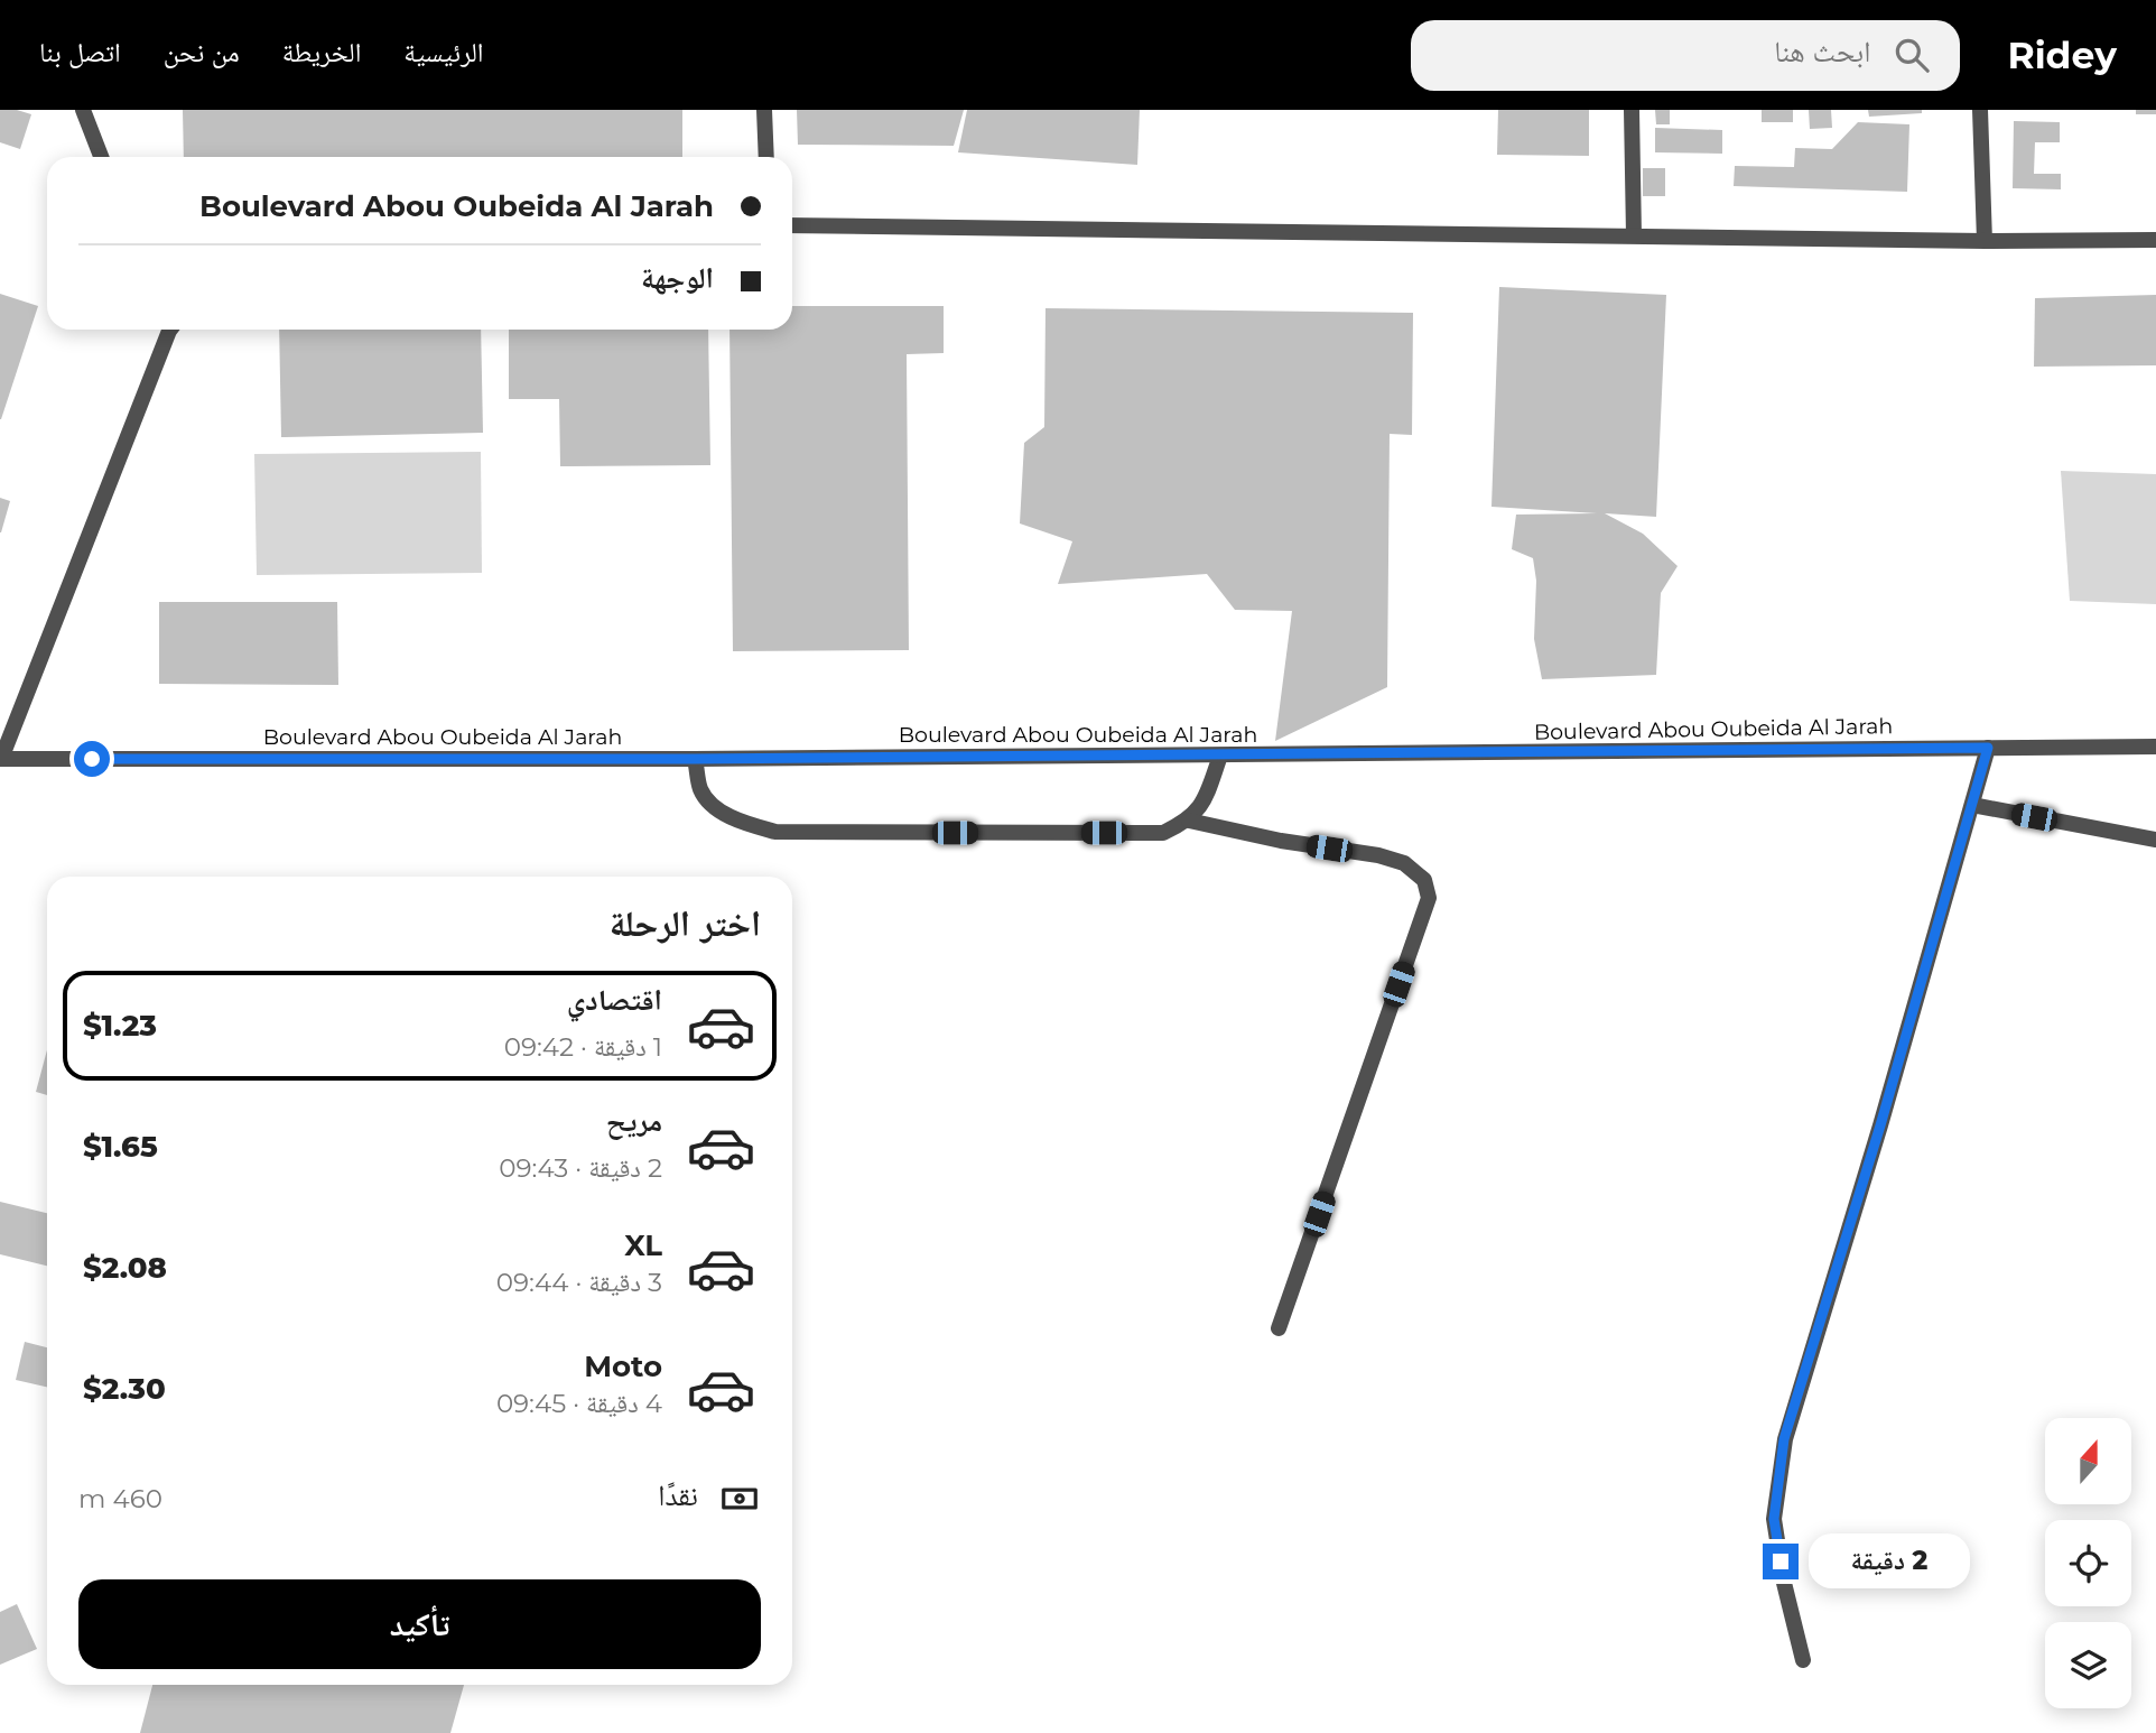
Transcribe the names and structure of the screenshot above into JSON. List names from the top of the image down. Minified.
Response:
{"streets":{"street":["Boulevard Abou Oubeida Al Jarah"]},"north":"top","page":{"header":"Ridey","search":"ابحث هنا","nav":["الرئيسية","الخريطة","من نحن","اتصل بنا"],"banner":["Boulevard Abou Oubeida Al Jarah","الوجهة"],"heading":"اختر الرحلة","list":[{"name":"اقتصادي","note":"1 دقيقة · 09:42","value":"$1.23"},{"name":"مريح","note":"2 دقيقة · 09:43","value":"$1.65"},{"name":"XL","note":"3 دقيقة · 09:44","value":"$2.08"},{"name":"Moto","note":"4 دقيقة · 09:45","value":"$2.30"}],"pay":["نقدًا","460 m"],"bubble":"2 دقيقة","buttons":"تأكيد"}}
